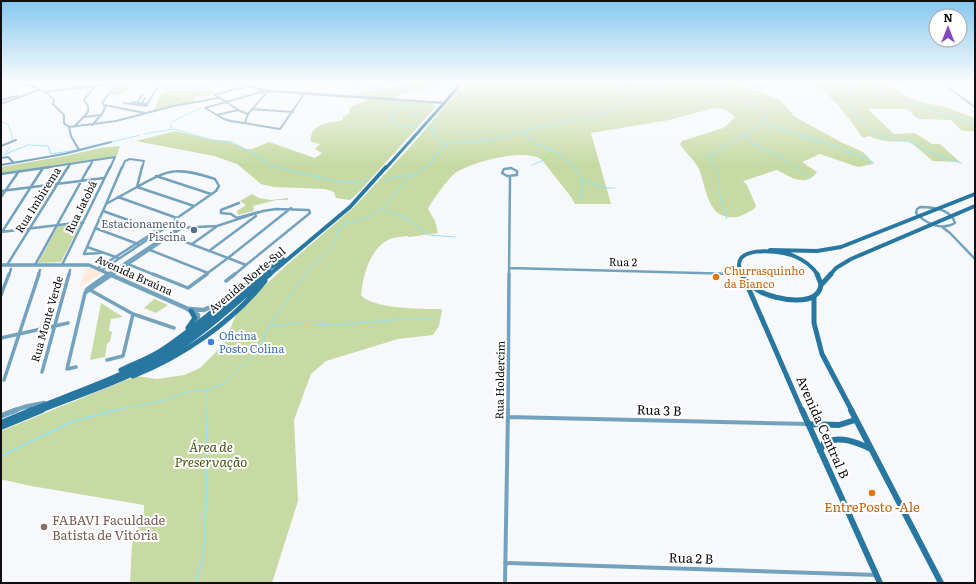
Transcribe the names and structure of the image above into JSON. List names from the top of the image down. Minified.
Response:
{"streets":{"main road":["Avenida Norte-Sul","Avenida Central B"],"street":["Rua Imbirema","Rua Jatobá","Rua 2","Avenida Braúna","Rua Monte Verde","Rua Holdercim","Rua 3 B","Rua 2 B"]},"crossings":[["Rua Imbirema","Avenida Braúna"],["Rua Jatobá","Avenida Braúna"],["Rua 2","Rua Holdercim"],["Rua Holdercim","Rua 3 B"],["Rua Holdercim","Rua 2 B"],["Rua 3 B","Avenida Central B"],["Avenida Central B","Rua 2 B"]],"parks":["Área de Preservação"],"places":["Estacionamento Piscina","Churrasquinho da Bianco","Oficina Posto Colina","EntrePosto -Ale","FABAVI Faculdade Batista de Vitória"],"north":"top"}
